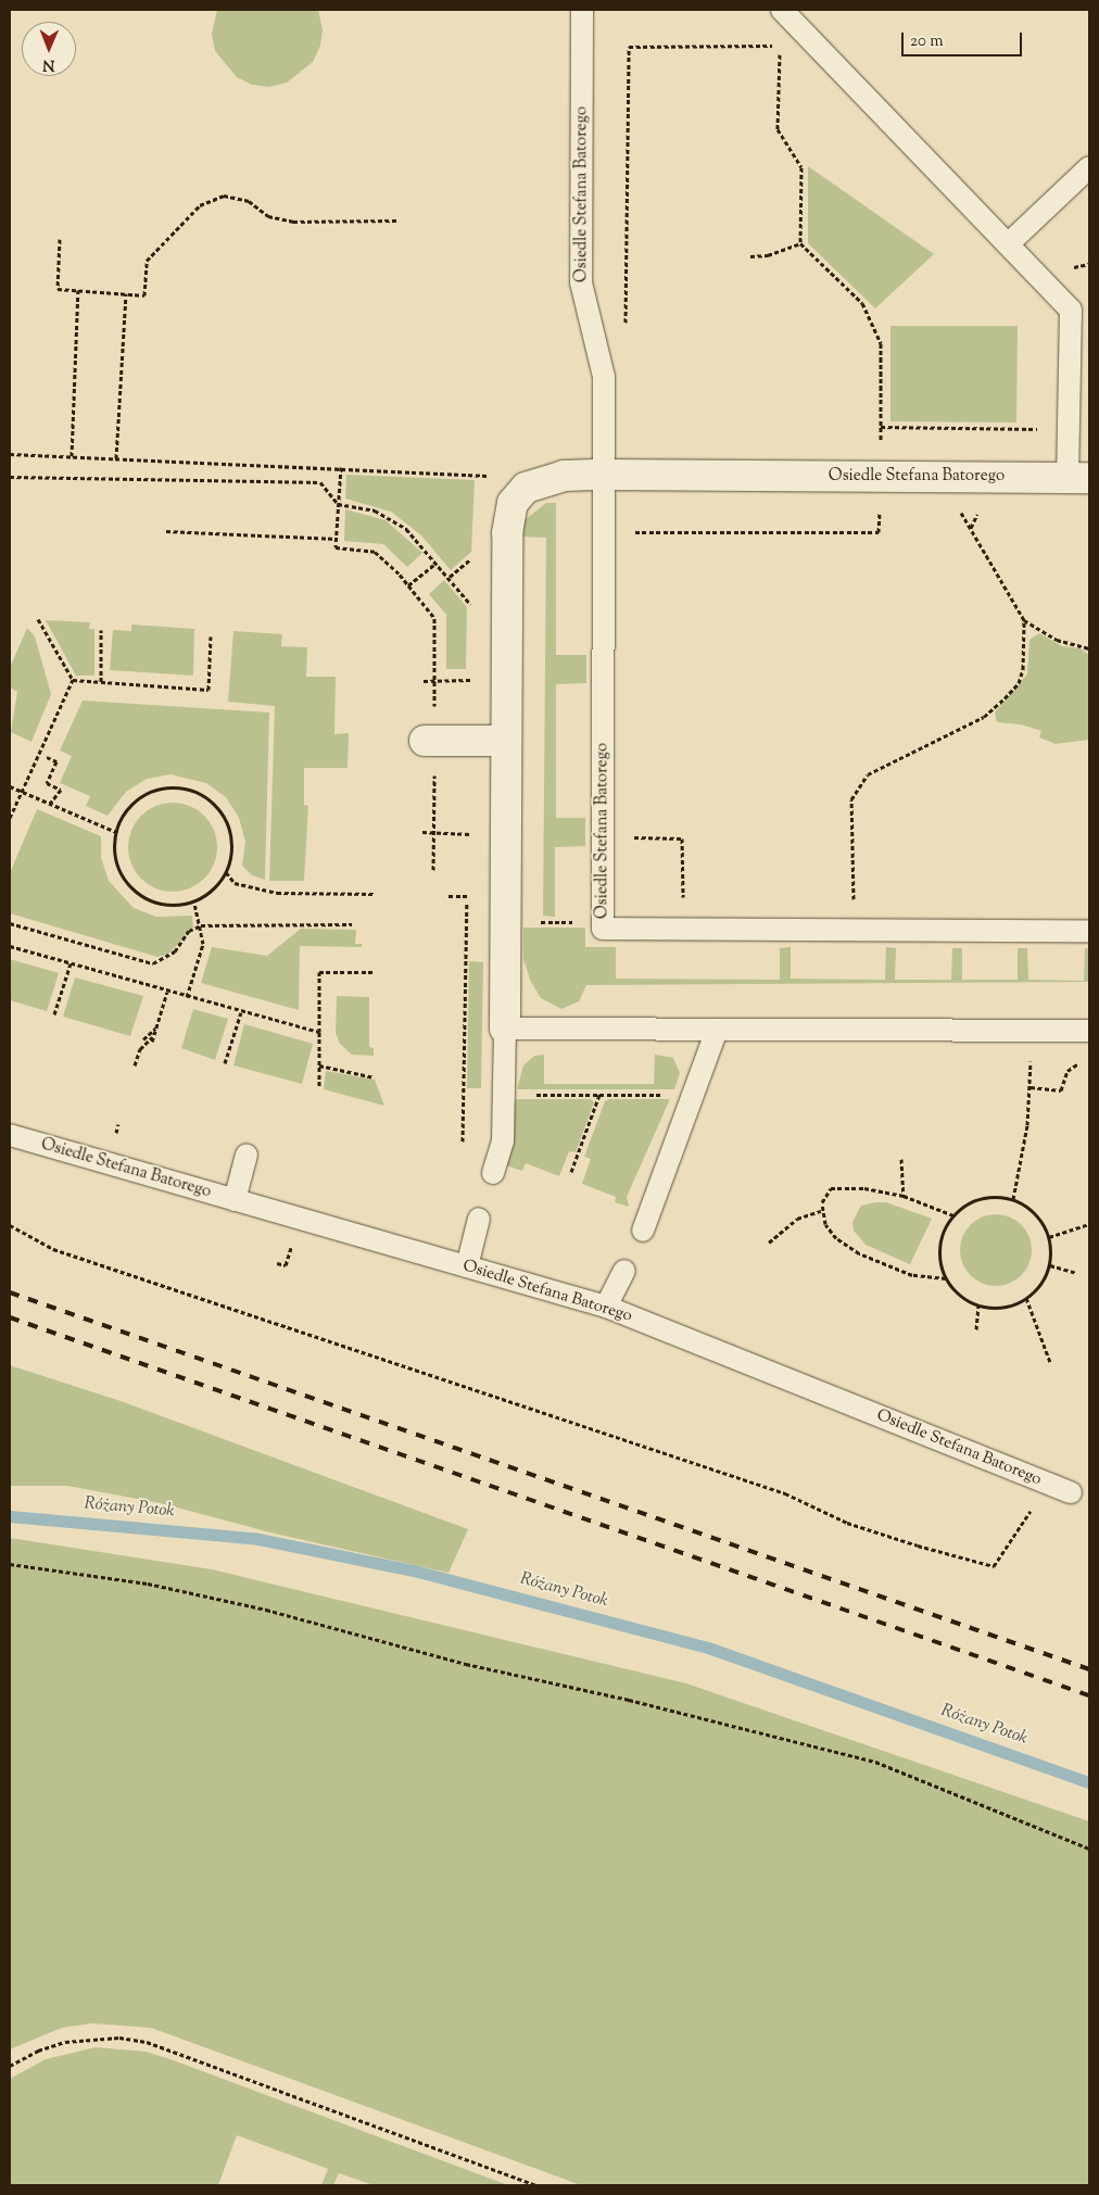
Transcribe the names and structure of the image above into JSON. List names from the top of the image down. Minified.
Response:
{"streets":{"street":["Osiedle Stefana Batorego"]},"water":["Różany Potok"],"scale_bar":"20 m","north":"bottom"}
